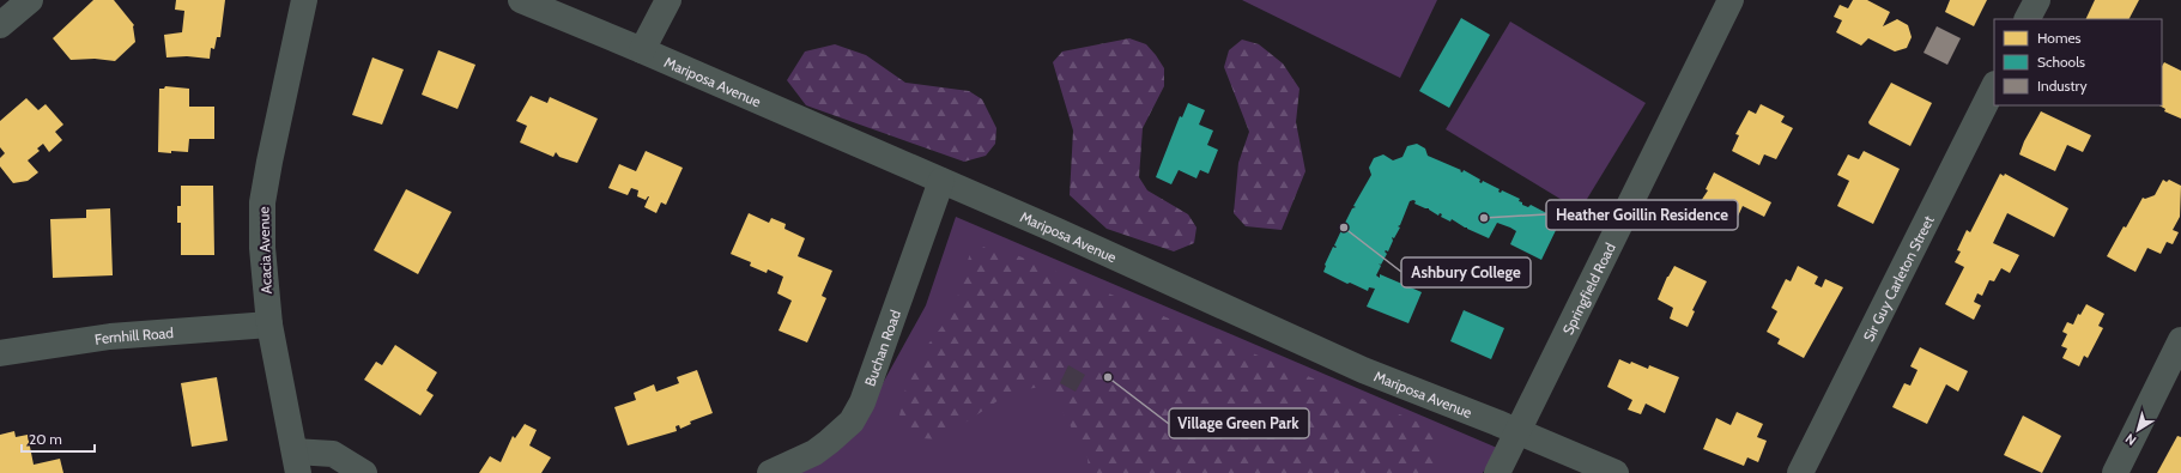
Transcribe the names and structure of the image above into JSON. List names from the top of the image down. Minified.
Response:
{"streets":{"street":["Mariposa Avenue","Acacia Avenue","Sir Guy Carleton Street","Springfield Road","Fernhill Road","Buchan Road"]},"crossings":[["Mariposa Avenue","Springfield Road"],["Mariposa Avenue","Buchan Road"],["Acacia Avenue","Fernhill Road"]],"places":["Heather Goillin Residence","Ashbury College","Village Green Park"],"legend":["Homes","Schools","Industry"],"scale_bar":"20 m","north":"bottom left"}
